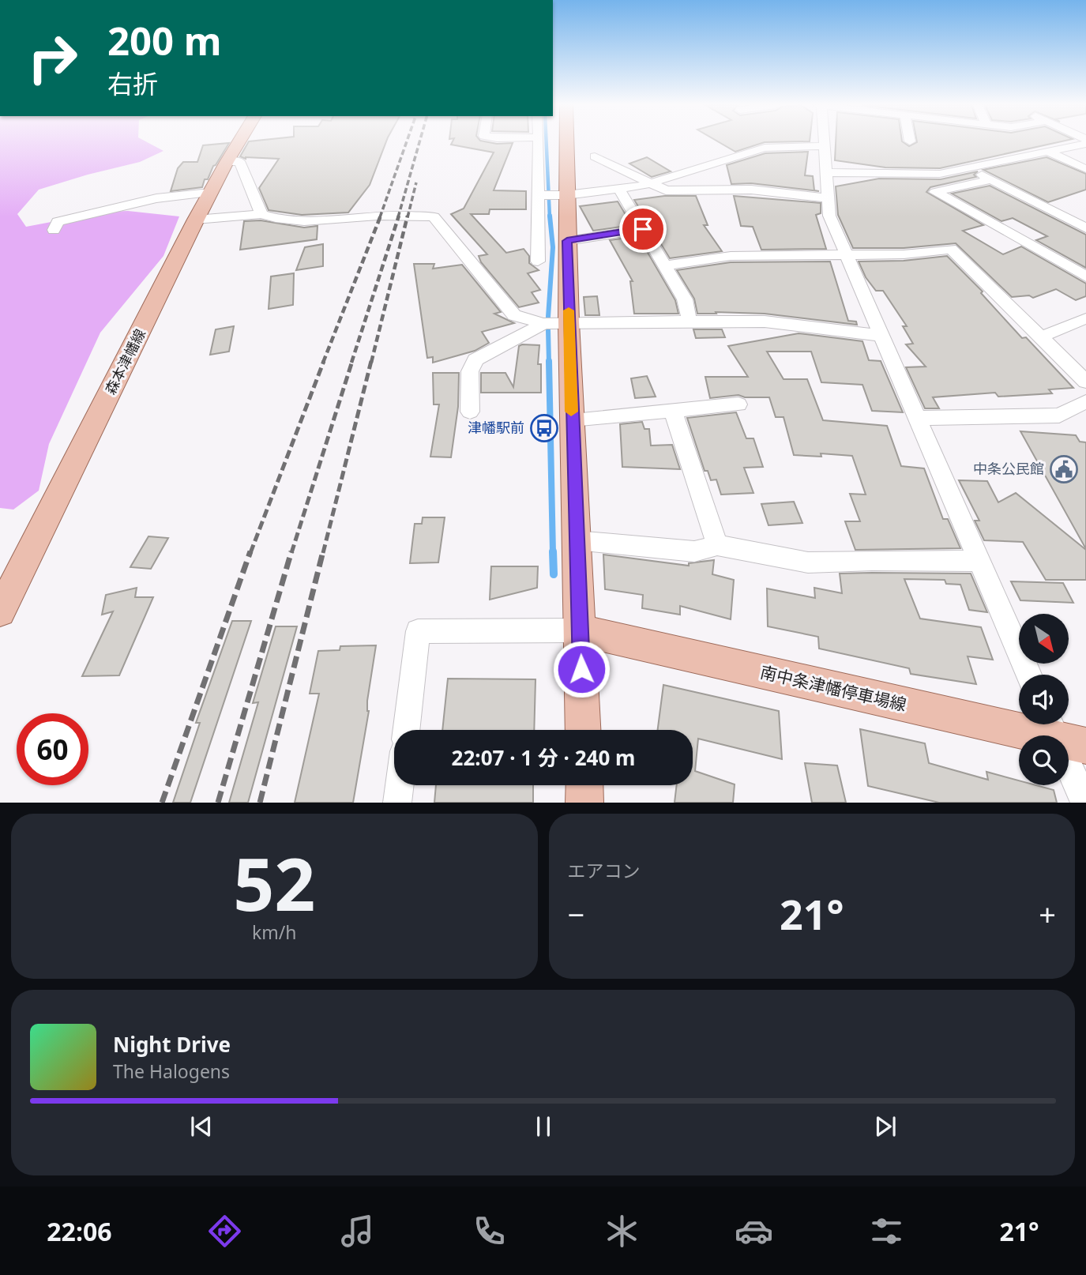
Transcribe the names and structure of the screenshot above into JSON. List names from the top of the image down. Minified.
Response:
{"streets":{"main road":["森本津幡線","南中条津幡停車場線"]},"places":{"bus stop":["津幡駅前"],"public building":["中条公民館"]},"north":"bottom right","page":{"turn":["200 m","右折"],"limit":"60","trip":"22:07 · 1 分 · 240 m","tile":[["52","km/h"],"エアコン"],"heat":["−","21°","+"],"song":["Night Drive","The Halogens"],"tabs":["22:06","21°"]}}
